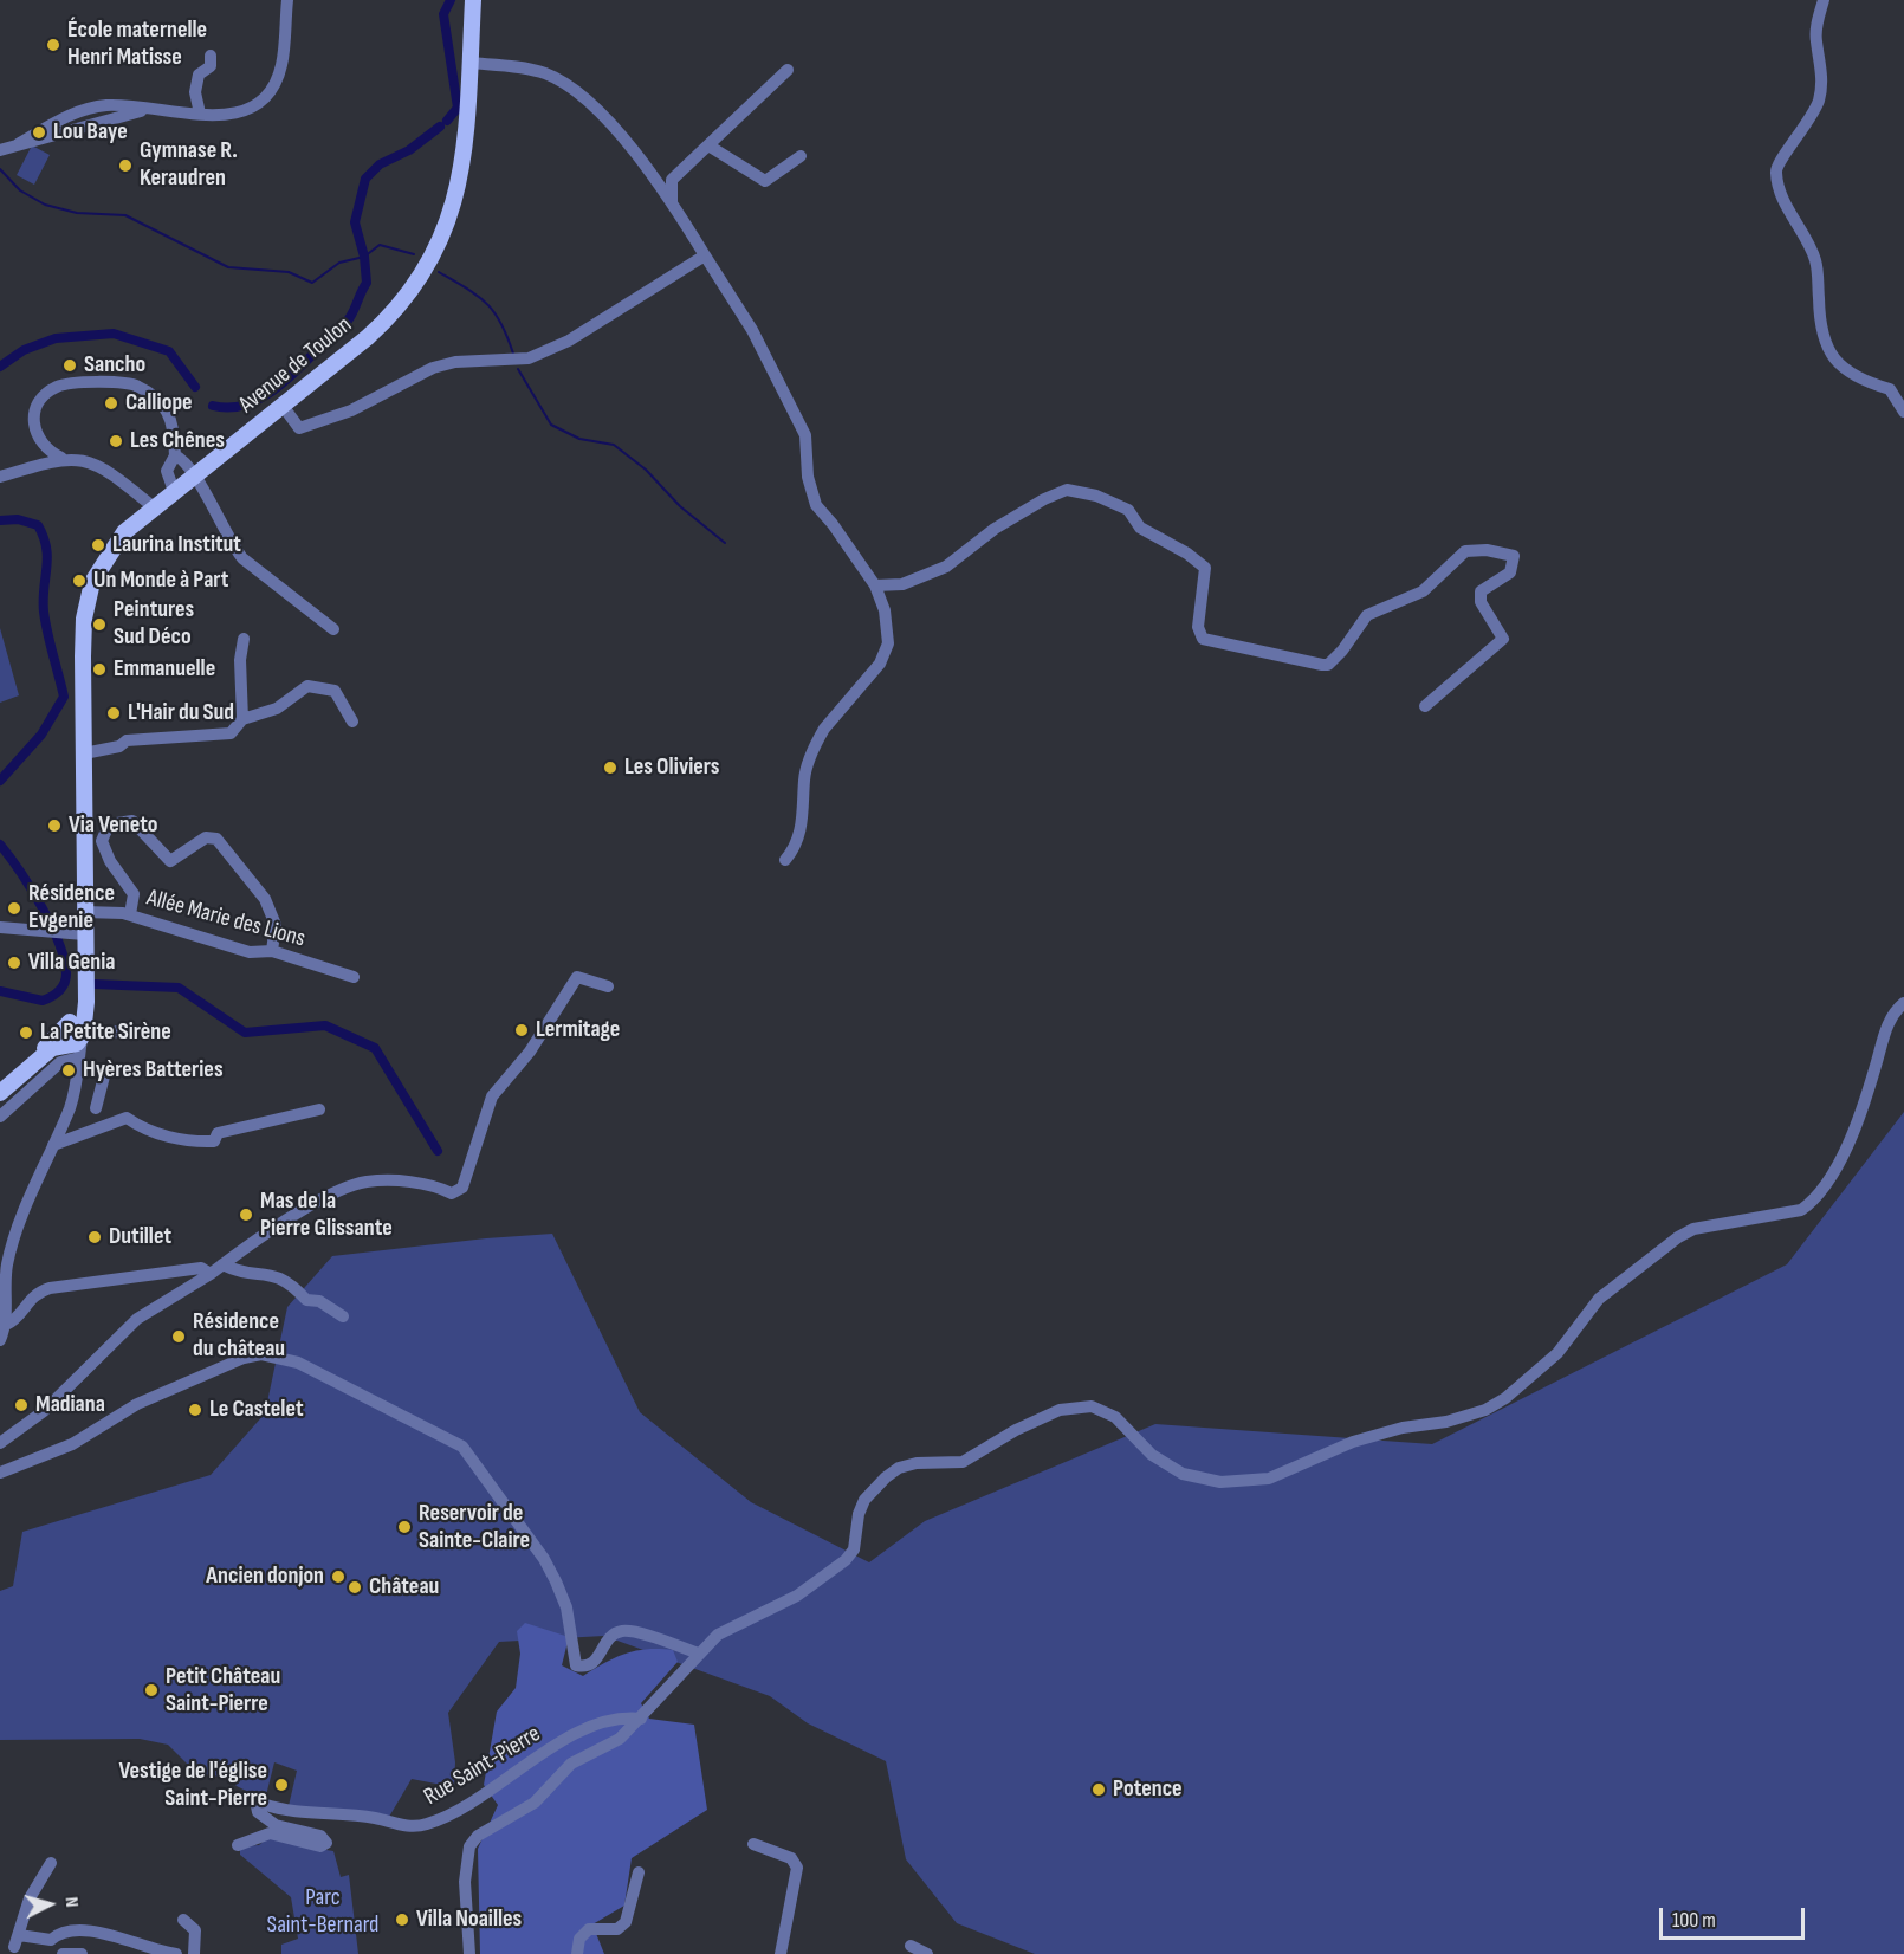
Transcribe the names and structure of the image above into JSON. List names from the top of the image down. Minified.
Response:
{"streets":{"main road":["Avenue de Toulon"],"street":["Allée Marie des Lions","Rue Saint-Pierre"]},"crossings":[["Avenue de Toulon","Allée Marie des Lions"]],"parks":["Parc Saint-Bernard"],"places":["École maternelle Henri Matisse","Lou Baye","Gymnase R. Keraudren","Sancho","Calliope","Les Chênes","Laurina Institut","Un Monde à Part","Peintures Sud Déco","Emmanuelle","L'Hair du Sud","Les Oliviers","Via Veneto","Résidence Evgenie","Villa Genia","Lermitage","La Petite Sirène","Hyères Batteries","Mas de la Pierre Glissante","Dutillet","Résidence du château","Madiana","Le Castelet","Reservoir de Sainte-Claire","Ancien donjon","Château","Petit Château Saint-Pierre","Vestige de l'église Saint-Pierre","Potence","Villa Noailles"],"scale_bar":"100 m","north":"right"}
